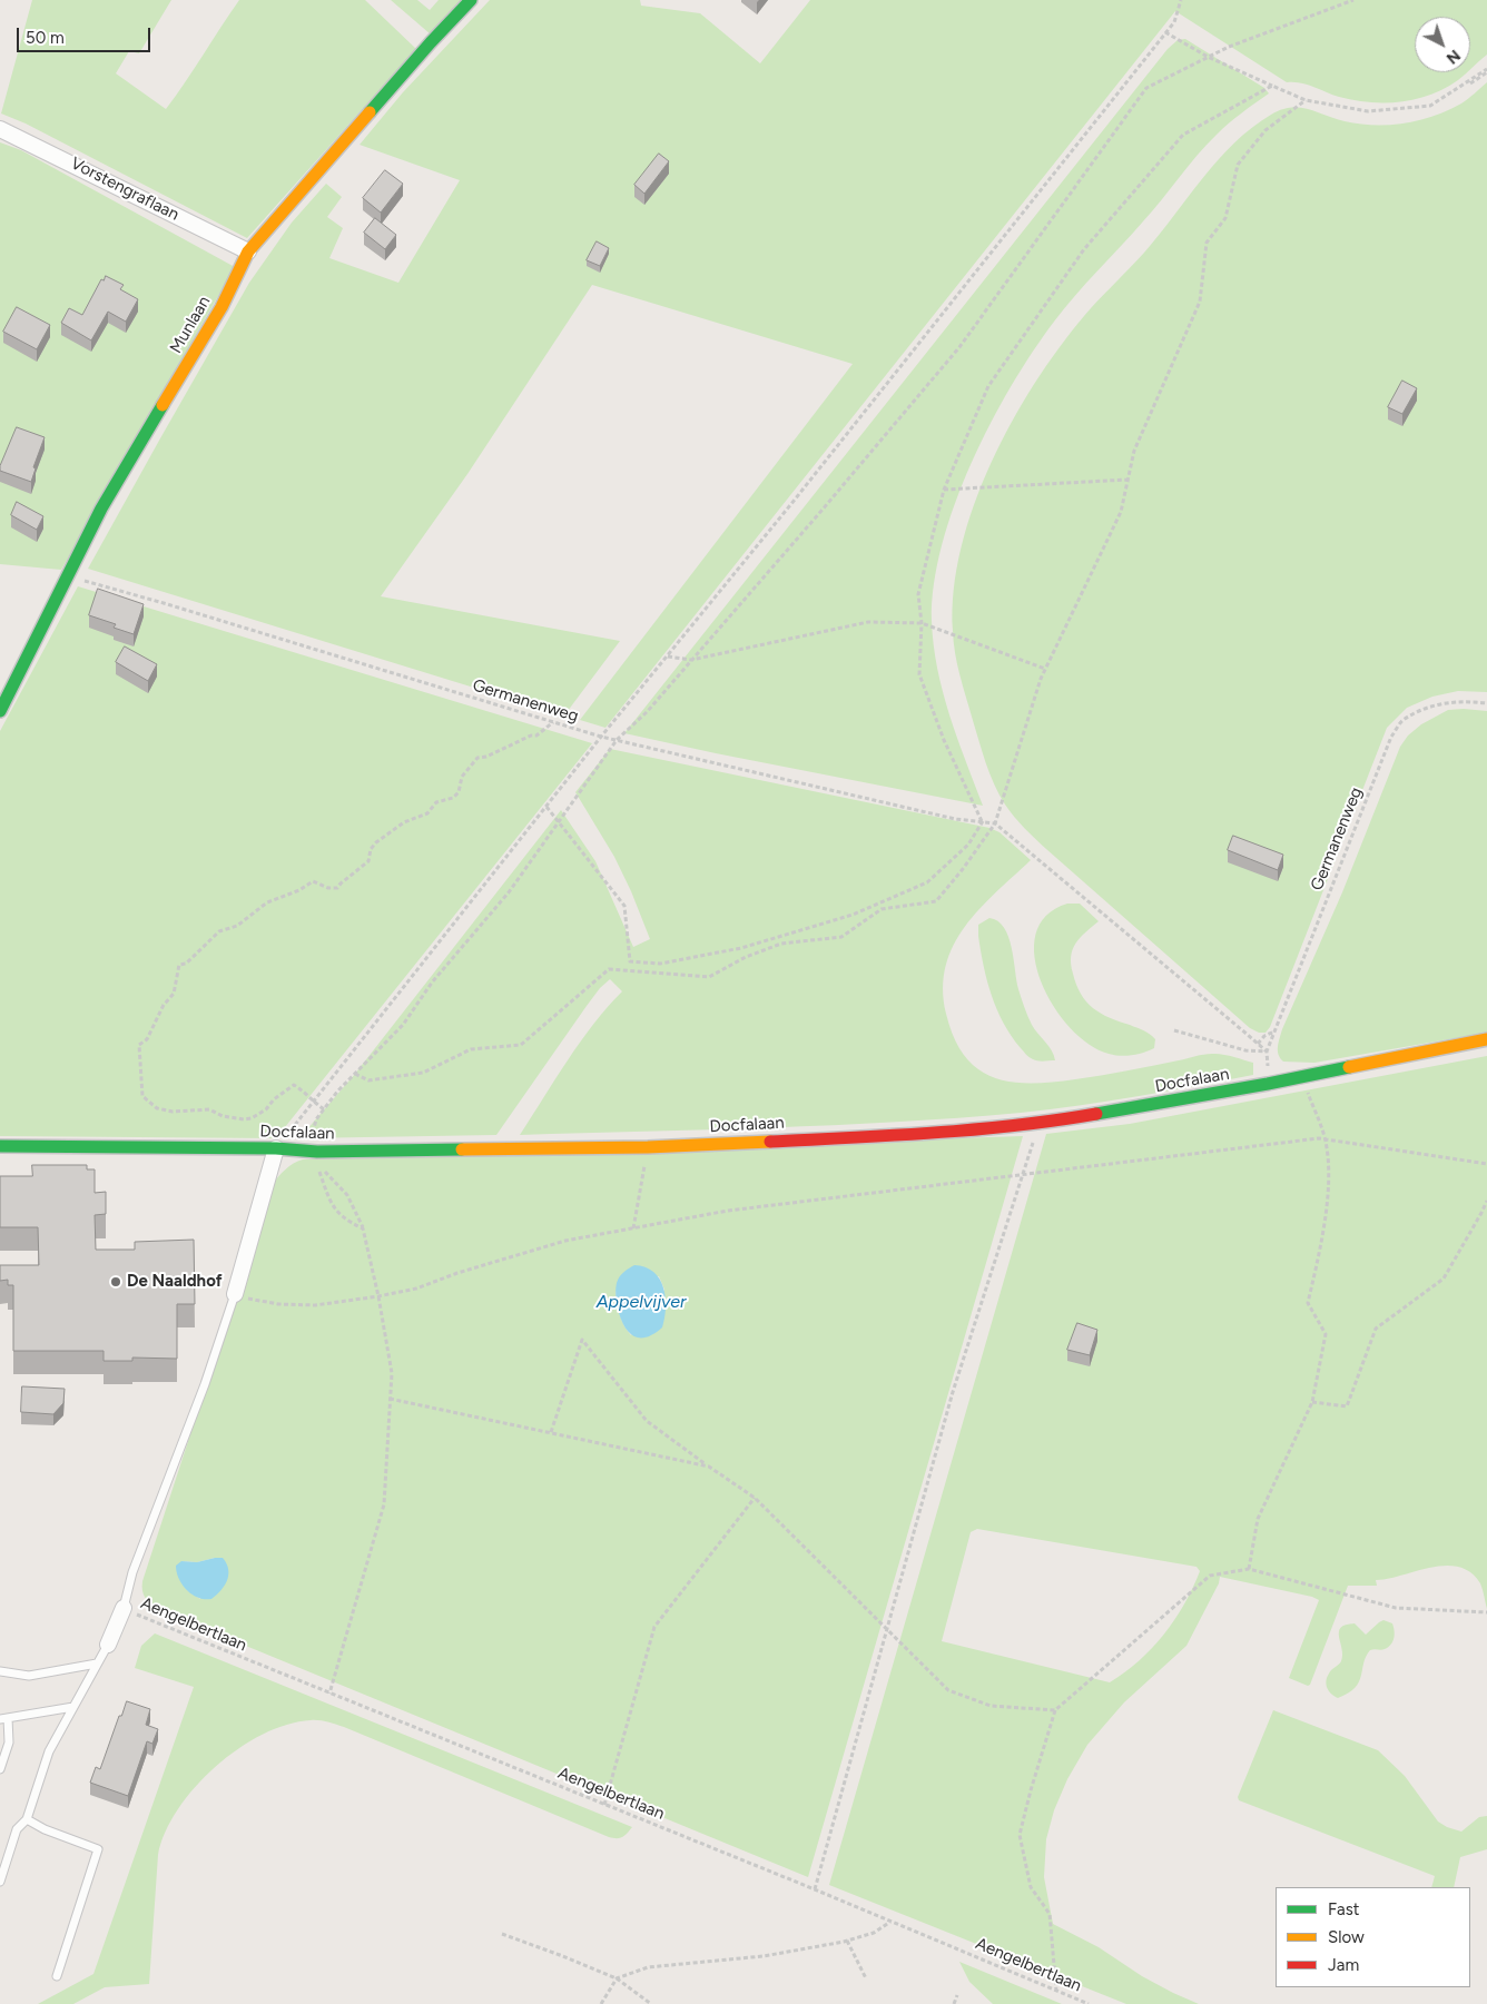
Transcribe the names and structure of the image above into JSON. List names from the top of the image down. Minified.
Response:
{"streets":{"street":["Vorstengraflaan","Munlaan","Docfalaan"],"path":["Germanenweg","Aengelbertlaan"]},"crossings":[["Vorstengraflaan","Munlaan"],["Munlaan","Germanenweg"]],"water":["Appelvijver"],"places":["De Naaldhof"],"legend":["Fast","Slow","Jam"],"scale_bar":"50 m","north":"bottom right"}
